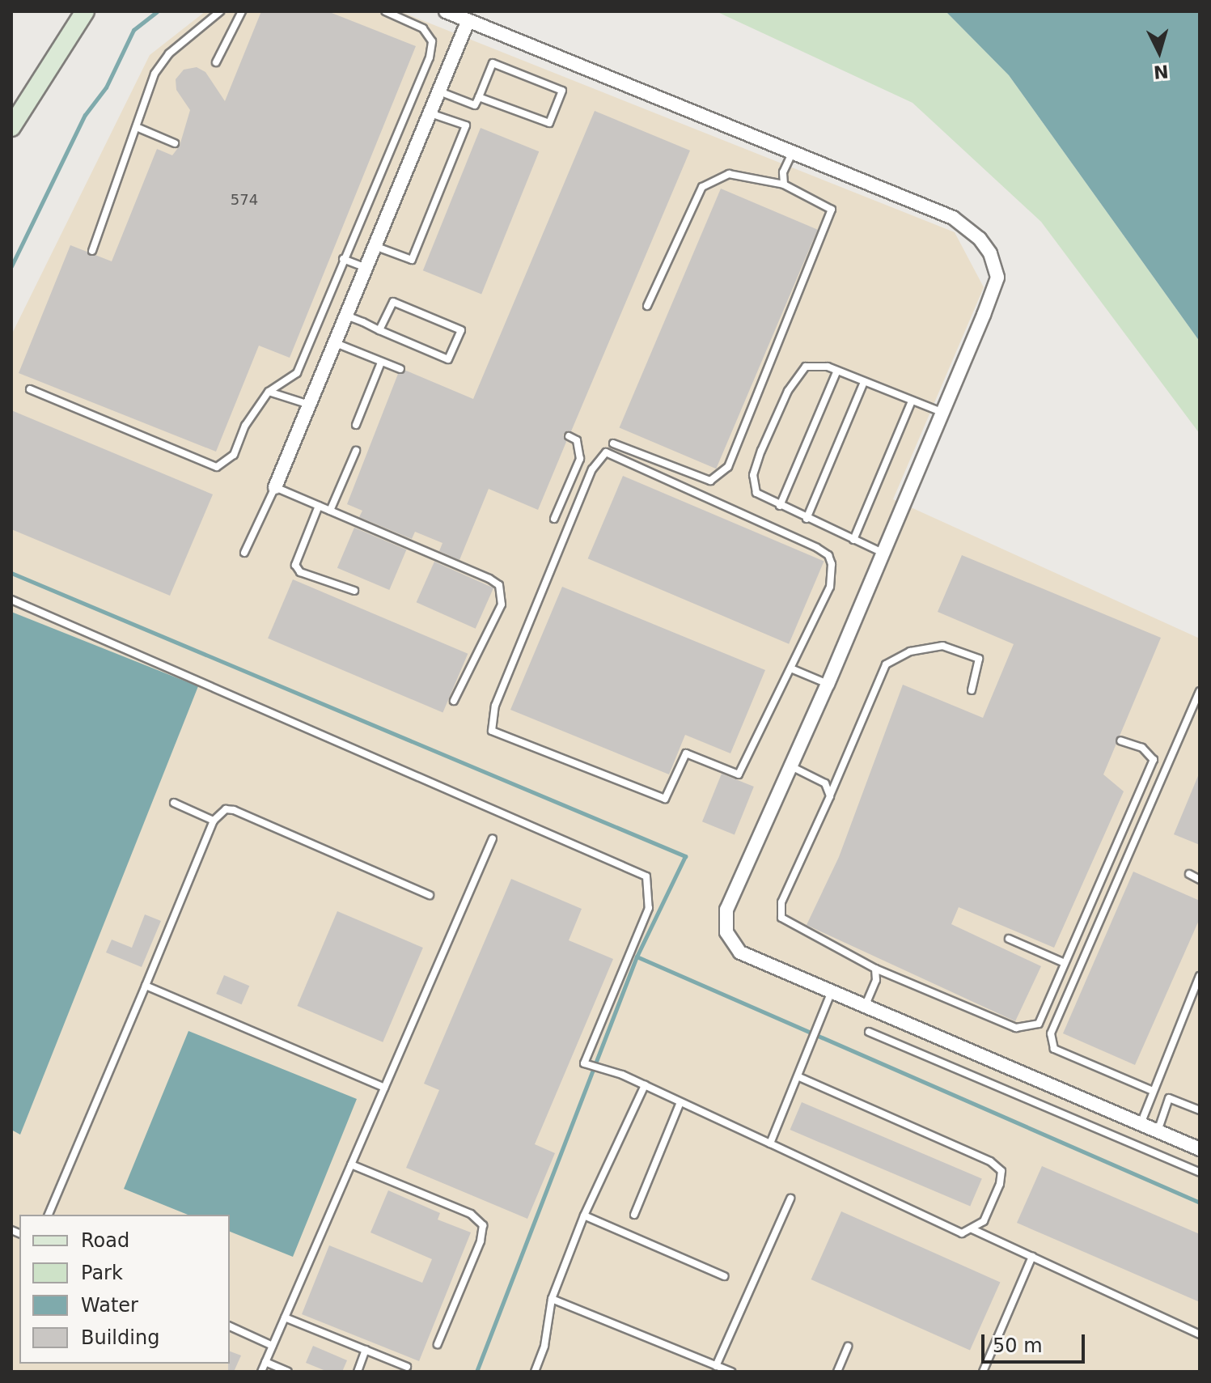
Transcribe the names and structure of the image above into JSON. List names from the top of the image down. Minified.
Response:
{"house_numbers":["574"],"legend":["Road","Park","Water","Building"],"scale_bar":"50 m","north":"bottom"}
